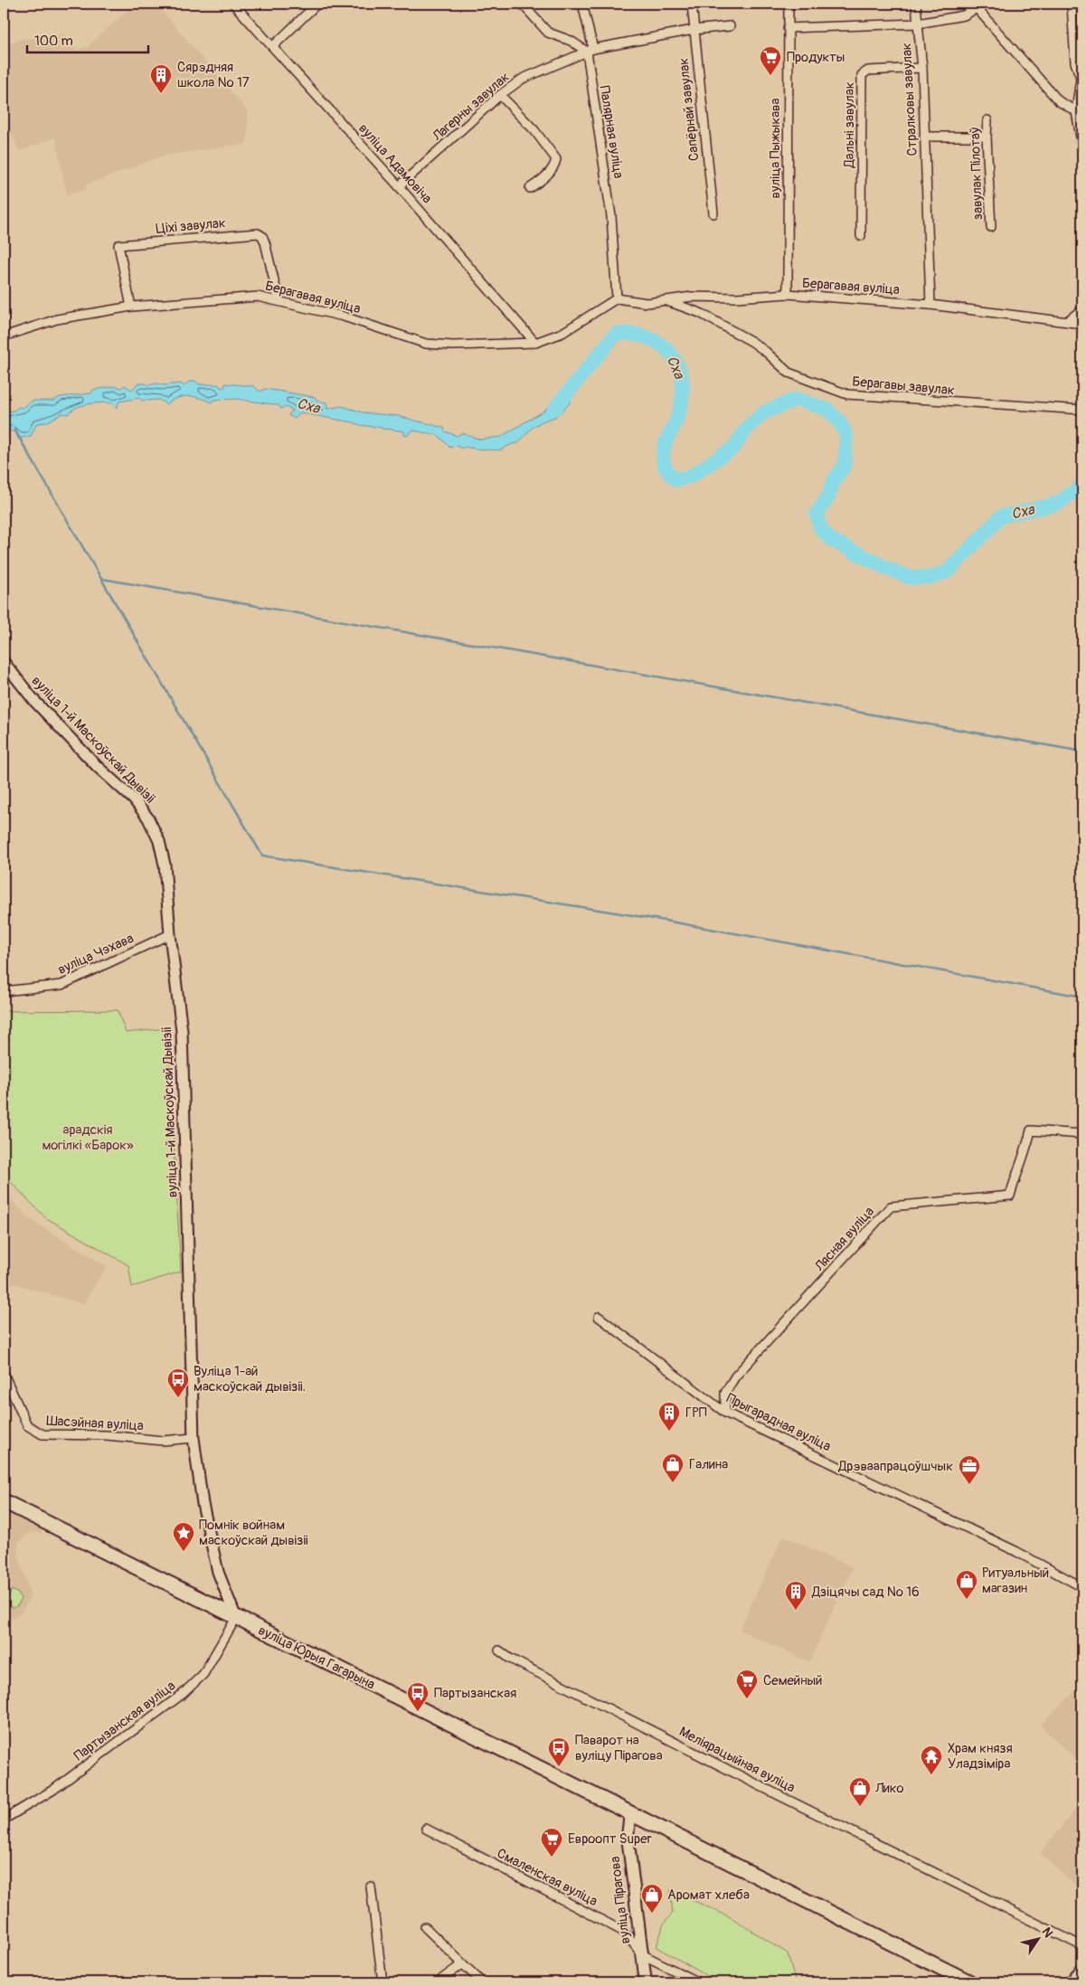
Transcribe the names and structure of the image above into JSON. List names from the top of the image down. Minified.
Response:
{"streets":{"main road":["вуліца Юрыя Гагарына","вуліца Пірагова"],"street":["Стралковы завулак","Лагерны завулак","Сапёрнай завулак","Дальні завулак","Палярная вуліца","вуліца Пыжыкава","вуліца Адамовіча","завулак Пілотаў","Ціхі завулак","Берагавая вуліца","Берагавы завулак","вуліца 1-й Маскоўскай Дывізіі","вуліца Чэхава","Лясная вуліца","Прыгарадная вуліца","Шасэйная вуліца","Партызанская вуліца","Меліярацыйная вуліца","Смаленская вуліца"]},"crossings":[["Стралковы завулак","Дальні завулак"],["Стралковы завулак","вуліца Пыжыкава"],["Стралковы завулак","Берагавая вуліца"],["Лагерны завулак","Палярная вуліца"],["Лагерны завулак","вуліца Адамовіча"],["Палярная вуліца","Берагавая вуліца"],["вуліца Пыжыкава","Берагавая вуліца"],["вуліца Адамовіча","Берагавая вуліца"],["Ціхі завулак","Берагавая вуліца"],["Берагавая вуліца","Берагавы завулак"],["вуліца 1-й Маскоўскай Дывізіі","вуліца Чэхава"],["вуліца 1-й Маскоўскай Дывізіі","Шасэйная вуліца"],["вуліца 1-й Маскоўскай Дывізіі","вуліца Юрыя Гагарына"],["вуліца 1-й Маскоўскай Дывізіі","Партызанская вуліца"],["Лясная вуліца","Прыгарадная вуліца"],["вуліца Юрыя Гагарына","Партызанская вуліца"],["вуліца Юрыя Гагарына","вуліца Пірагова"],["Смаленская вуліца","вуліца Пірагова"]],"water":["Сха"],"parks":["арадскія могілкі «Барок»"],"places":{"supermarket":["Продукты","Семейный","Евроопт Super"],"building":["Сярэдняя школа № 17","ГРП","Дзіцячы сад № 16"],"bus stop":["Вуліца 1-ай маскоўскай дывізіі.","Партызанская","Паварот на вуліцу Пірагова"],"shop":["Галина","Ритуальный магазин","Лико","Аромат хлеба"],"office":["Дрэваапрацоўшчык"],"place":["Помнік войнам маскоўскай дывізіі"],"temple":["Храм князя Уладзіміра"]},"scale_bar":"100 m","north":"top right"}
